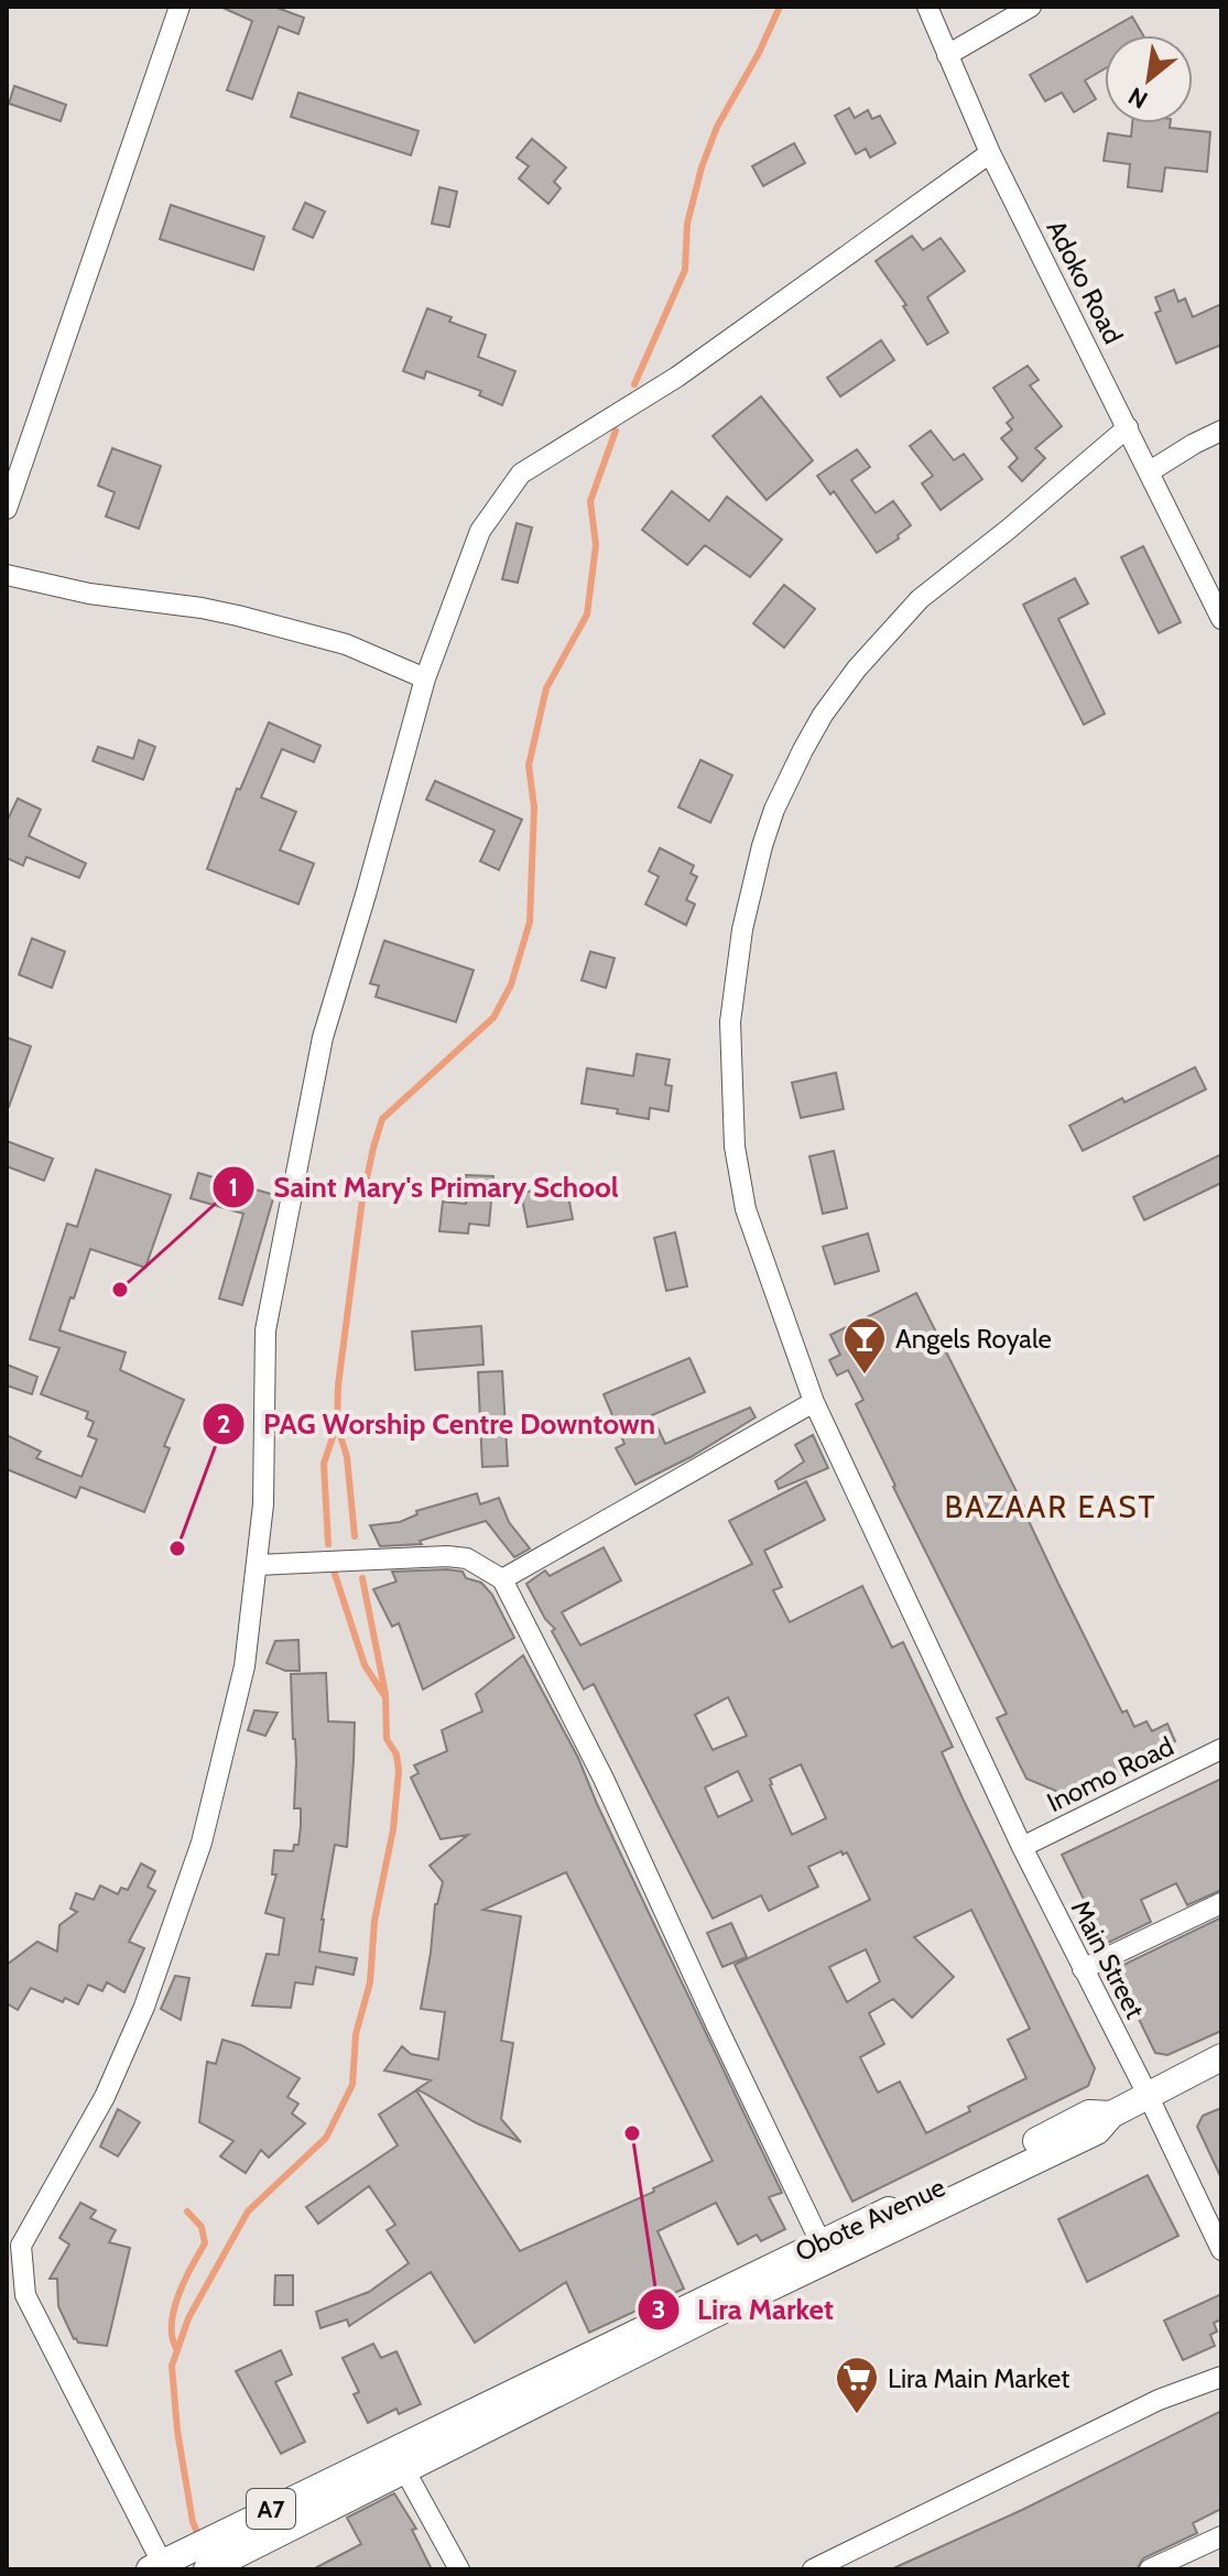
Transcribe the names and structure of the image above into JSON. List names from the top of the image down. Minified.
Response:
{"streets":{"main road":["Obote Avenue","A7"],"street":["Adoko Road","Inomo Road","Main Street"]},"crossings":[["Adoko Road","Main Street"],["Inomo Road","Main Street"],["Main Street","Obote Avenue"],["Obote Avenue","A7"]],"districts":["BAZAAR EAST"],"places":{"other":["Saint Mary's Primary School","PAG Worship Centre Downtown","Lira Market"],"bar":["Angels Royale"],"supermarket":["Lira Main Market"]},"north":"bottom left"}
